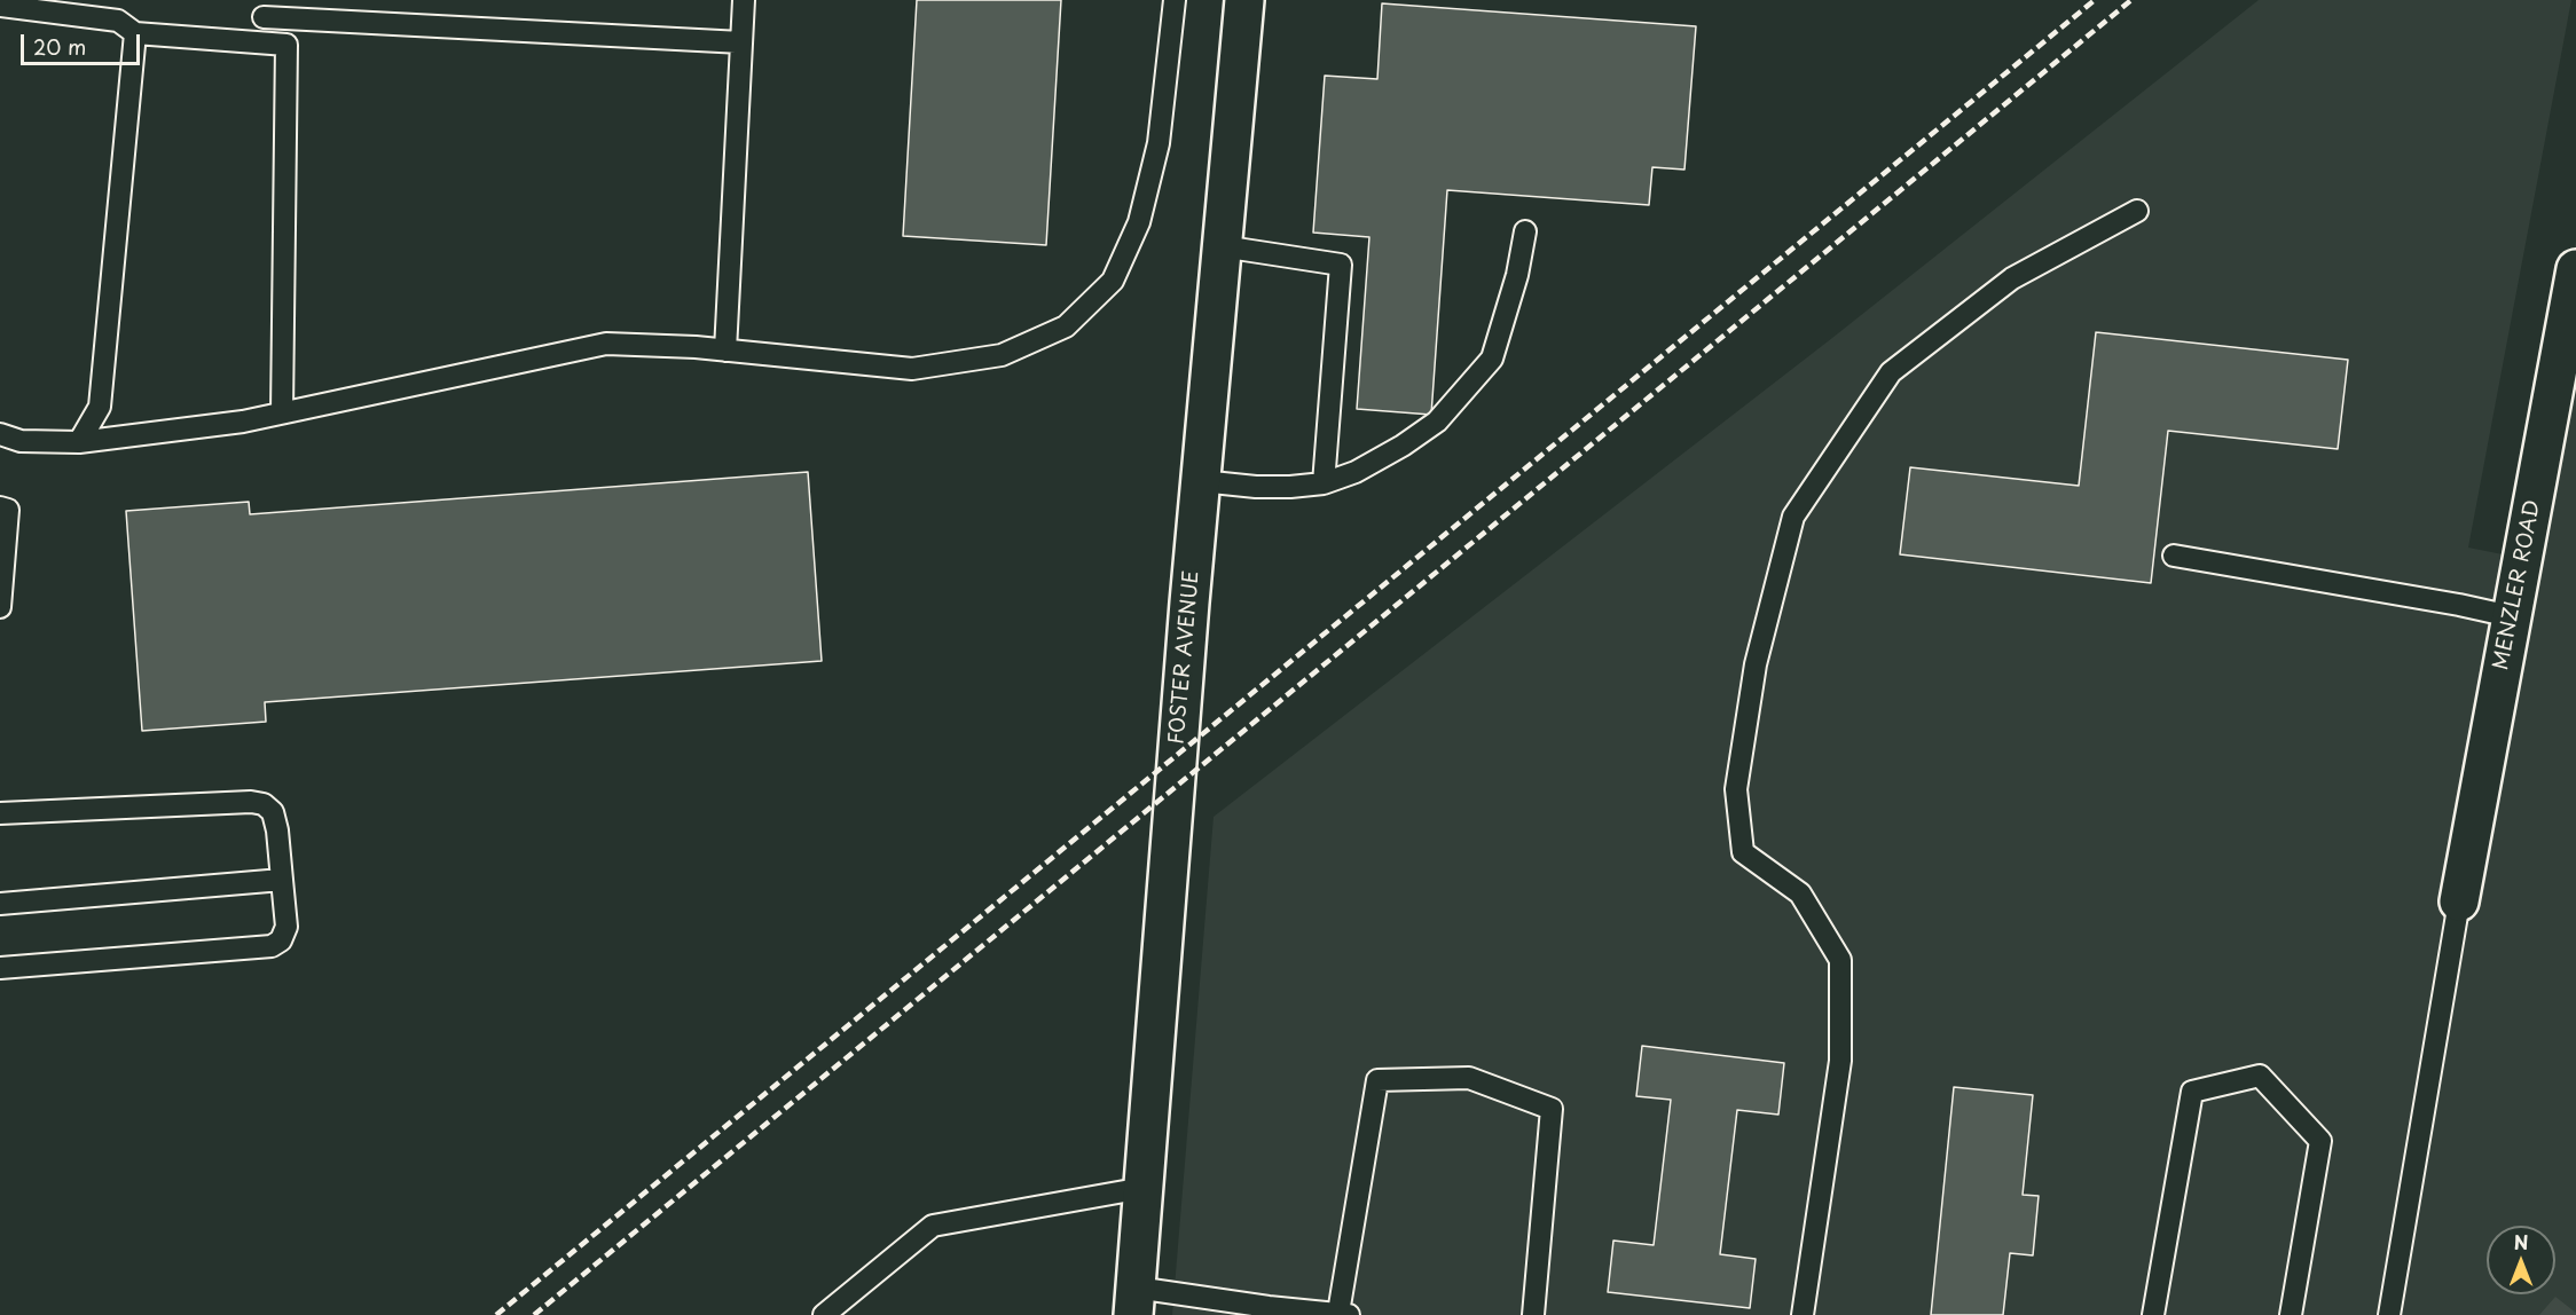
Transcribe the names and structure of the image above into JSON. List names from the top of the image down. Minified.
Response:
{"streets":{"main road":["MENZLER ROAD","FOSTER AVENUE"]},"scale_bar":"20 m","north":"top"}
